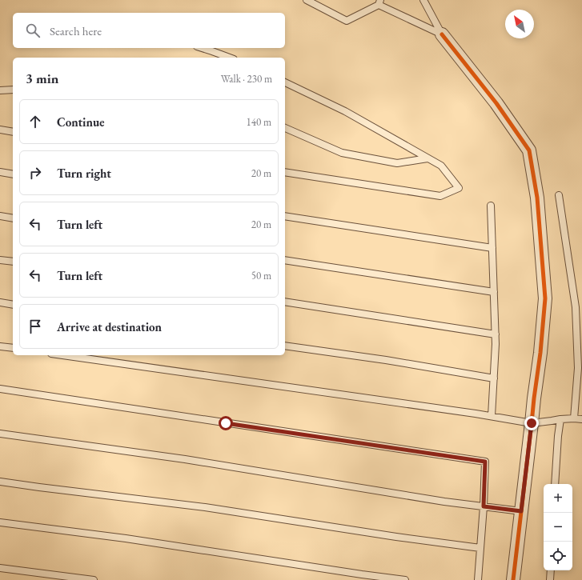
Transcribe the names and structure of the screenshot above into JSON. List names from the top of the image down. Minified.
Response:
{"north":"top left","page":{"search":"Search here","heading":["3 min","Walk · 230 m"],"list":[["Continue","140 m"],["Turn right","20 m"],["Turn left","20 m"],["Turn left","50 m"],"Arrive at destination"],"map_buttons":["+","−"]}}
